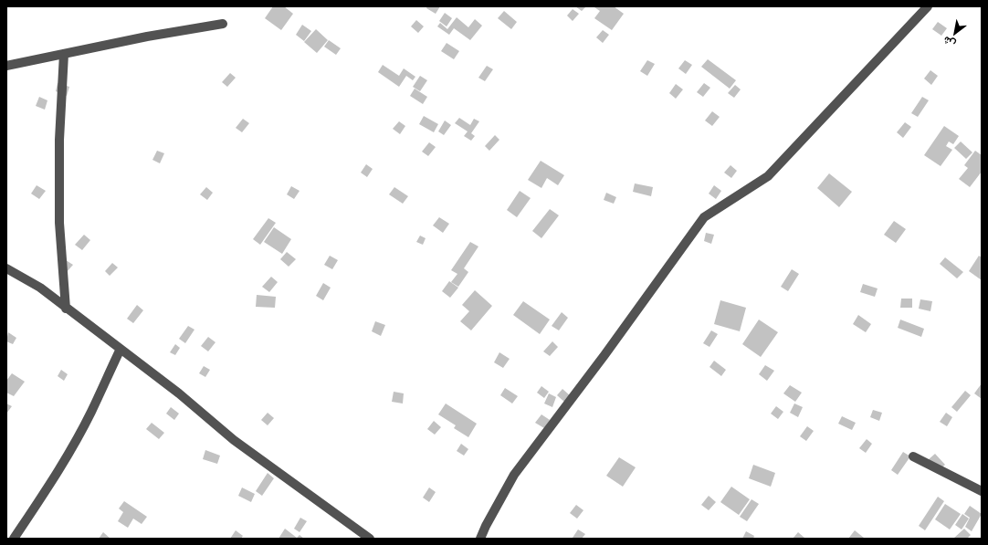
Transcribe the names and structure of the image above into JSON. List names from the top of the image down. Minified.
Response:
{"north":"bottom left"}
